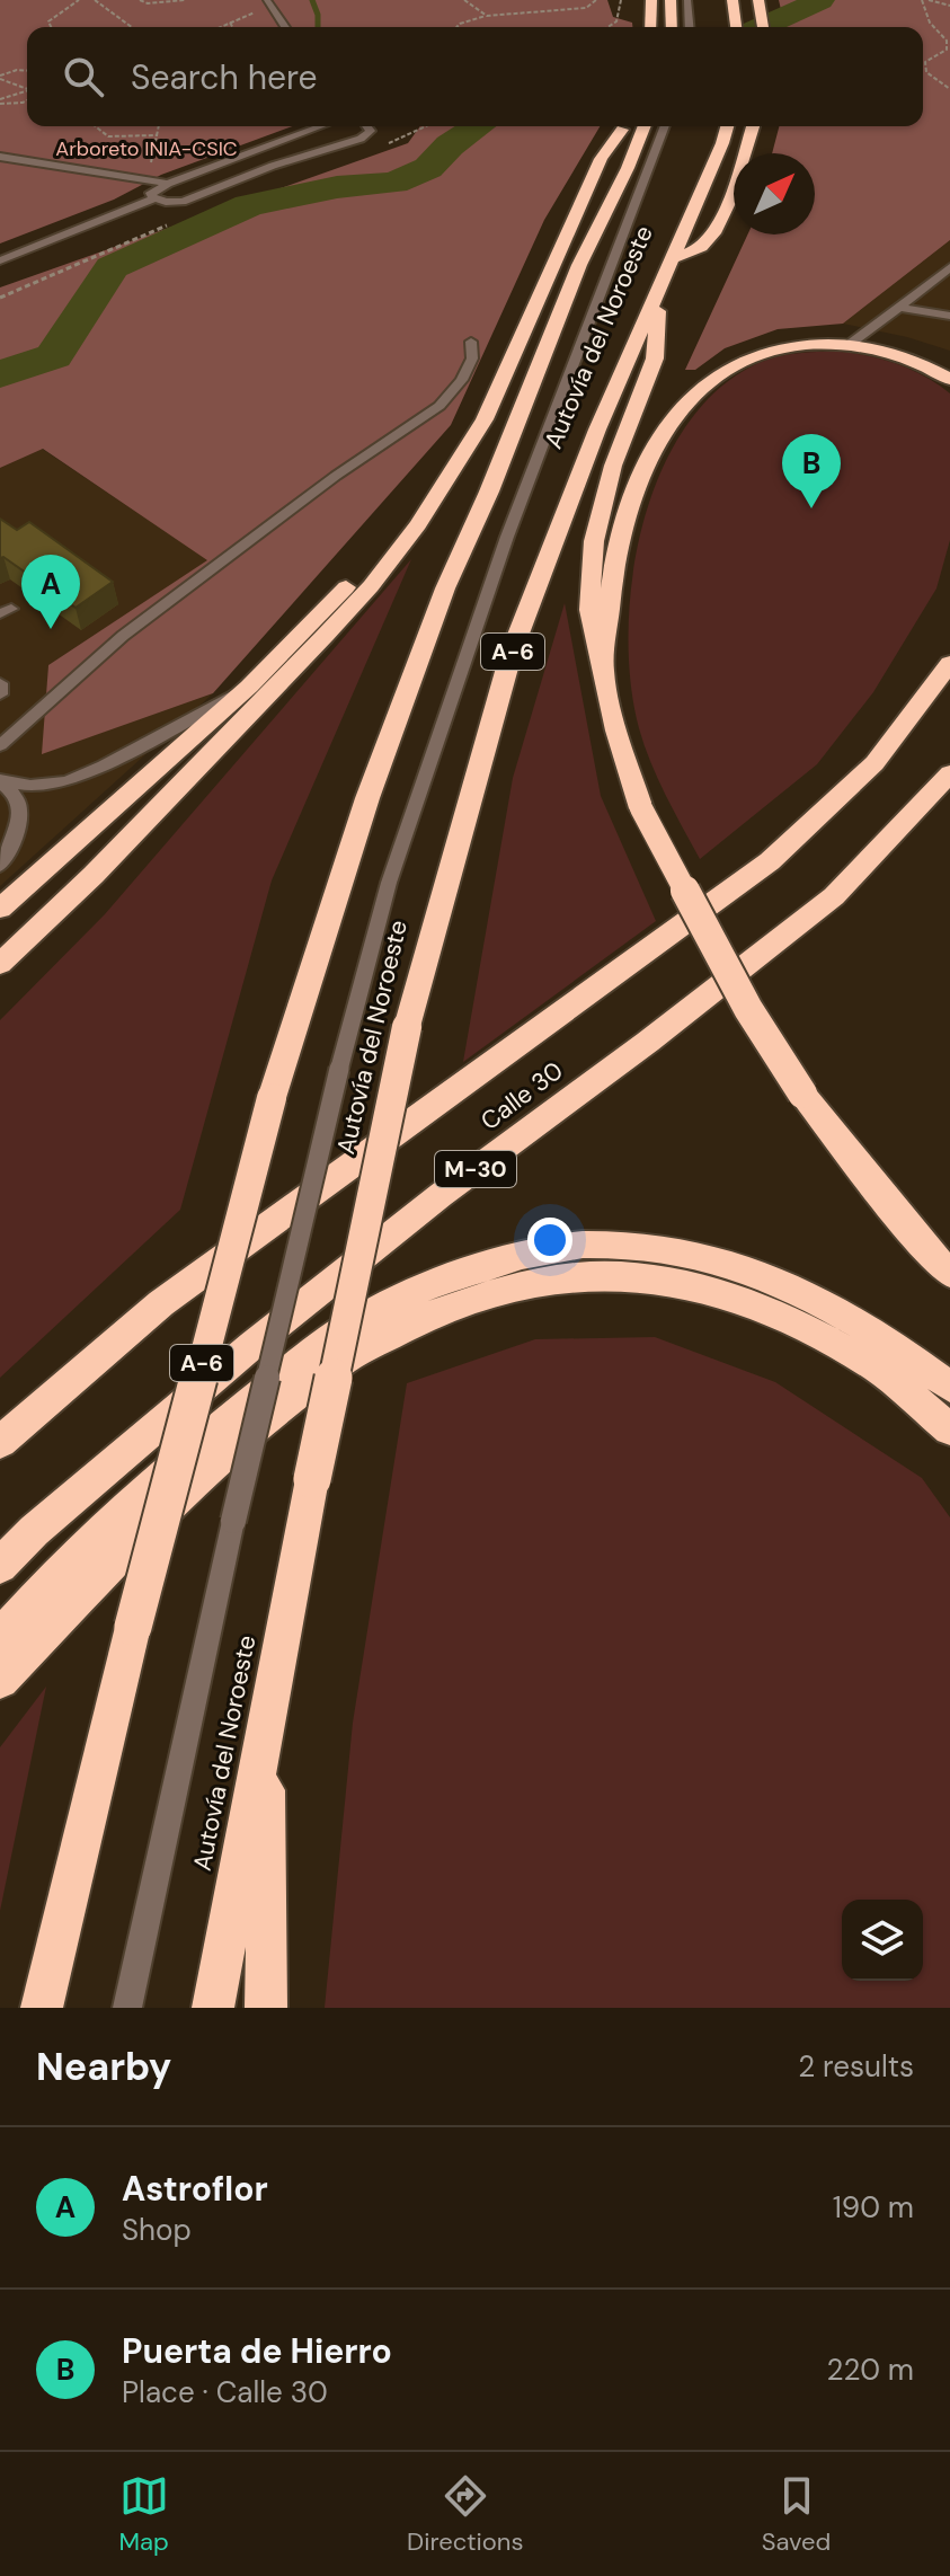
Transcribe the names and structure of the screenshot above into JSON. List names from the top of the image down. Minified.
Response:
{"streets":{"highway":["Autovía del Noroeste","A-6","Calle 30","M-30"]},"parks":["Arboreto INIA-CSIC"],"north":"top right","page":{"search":"Search here","pins":["B","A"],"heading":["Nearby","2 results"],"list":[{"mark":"A","name":"Astroflor","note":"Shop","value":"190 m"},{"mark":"B","name":"Puerta de Hierro","note":"Place · Calle 30","value":"220 m"}],"nav":["Map","Directions","Saved"]}}
